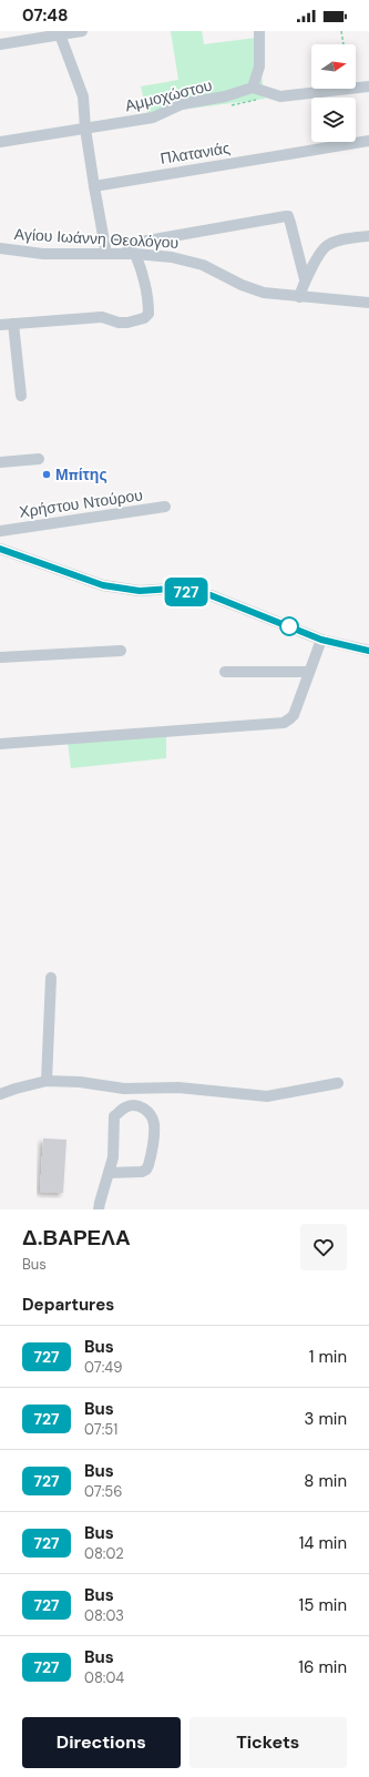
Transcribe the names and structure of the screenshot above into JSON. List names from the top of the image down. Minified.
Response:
{"streets":{"street":["Αμμοχώστου","Πλατανιάς","Αγίου Ιωάννη Θεολόγου","Χρήστου Ντούρου"]},"places":["Μπίτης"],"lines":["bus line 727"],"north":"right","page":{"status":"07:48","on_map":"727","heading":[["Δ.ΒΑΡΕΛΑ","Bus"],"Departures"],"list":[{"mark":"727","name":"Bus","note":"07:49","value":"1 min"},{"mark":"727","name":"Bus","note":"07:51","value":"3 min"},{"mark":"727","name":"Bus","note":"07:56","value":"8 min"},{"mark":"727","name":"Bus","note":"08:02","value":"14 min"},{"mark":"727","name":"Bus","note":"08:03","value":"15 min"},{"mark":"727","name":"Bus","note":"08:04","value":"16 min"}],"buttons":["Directions","Tickets"]}}
